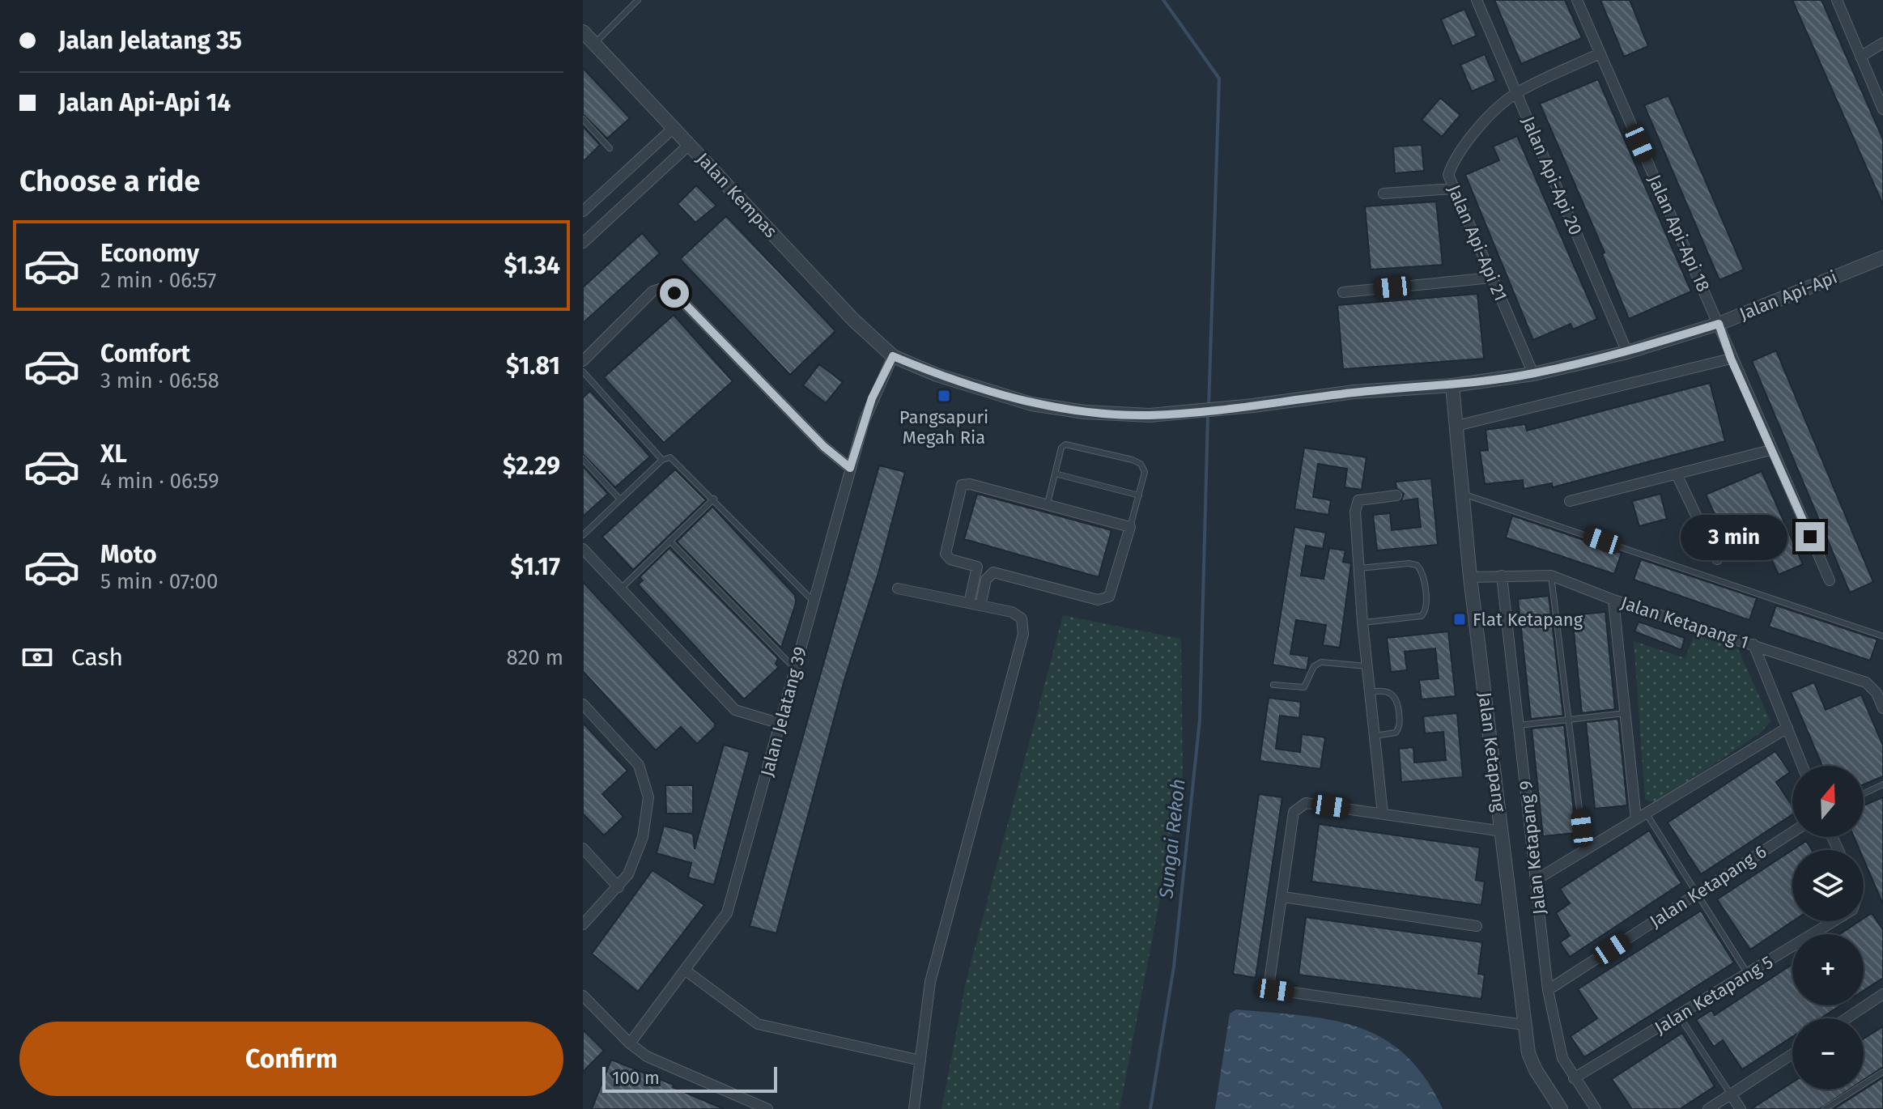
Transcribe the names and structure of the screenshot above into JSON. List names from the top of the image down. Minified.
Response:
{"streets":{"street":["Jalan Api-Api 20","Jalan Kempas","Jalan Api-Api 18","Jalan Api-Api 21","Jalan Api-Api","Jalan Ketapang 1","Jalan Jelatang 39","Jalan Ketapang","Jalan Ketapang 9","Jalan Ketapang 6","Jalan Ketapang 5"]},"crossings":[["Jalan Api-Api 20","Jalan Api-Api 21"],["Jalan Api-Api 20","Jalan Api-Api"],["Jalan Kempas","Jalan Api-Api"],["Jalan Kempas","Jalan Jelatang 39"],["Jalan Api-Api 18","Jalan Api-Api 21"],["Jalan Api-Api 18","Jalan Api-Api"],["Jalan Api-Api 21","Jalan Api-Api"],["Jalan Api-Api","Jalan Jelatang 39"],["Jalan Api-Api","Jalan Ketapang"],["Jalan Ketapang 1","Jalan Ketapang"],["Jalan Ketapang 1","Jalan Ketapang 9"],["Jalan Ketapang 9","Jalan Ketapang 6"],["Jalan Ketapang 9","Jalan Ketapang 5"]],"water":["Sungai Rekoh"],"places":{"transit":["Pangsapuri Megah Ria","Flat Ketapang"]},"scale_bar":"100 m","north":"top","page":{"banner":["Jalan Jelatang 35","Jalan Api-Api 14"],"heading":"Choose a ride","list":[{"name":"Economy","note":"2 min · 06:57","value":"$1.34"},{"name":"Comfort","note":"3 min · 06:58","value":"$1.81"},{"name":"XL","note":"4 min · 06:59","value":"$2.29"},{"name":"Moto","note":"5 min · 07:00","value":"$1.17"}],"bubble":"3 min","pay":["Cash","820 m"],"map_buttons":["+","−"],"buttons":"Confirm","scale":"100 m"}}
